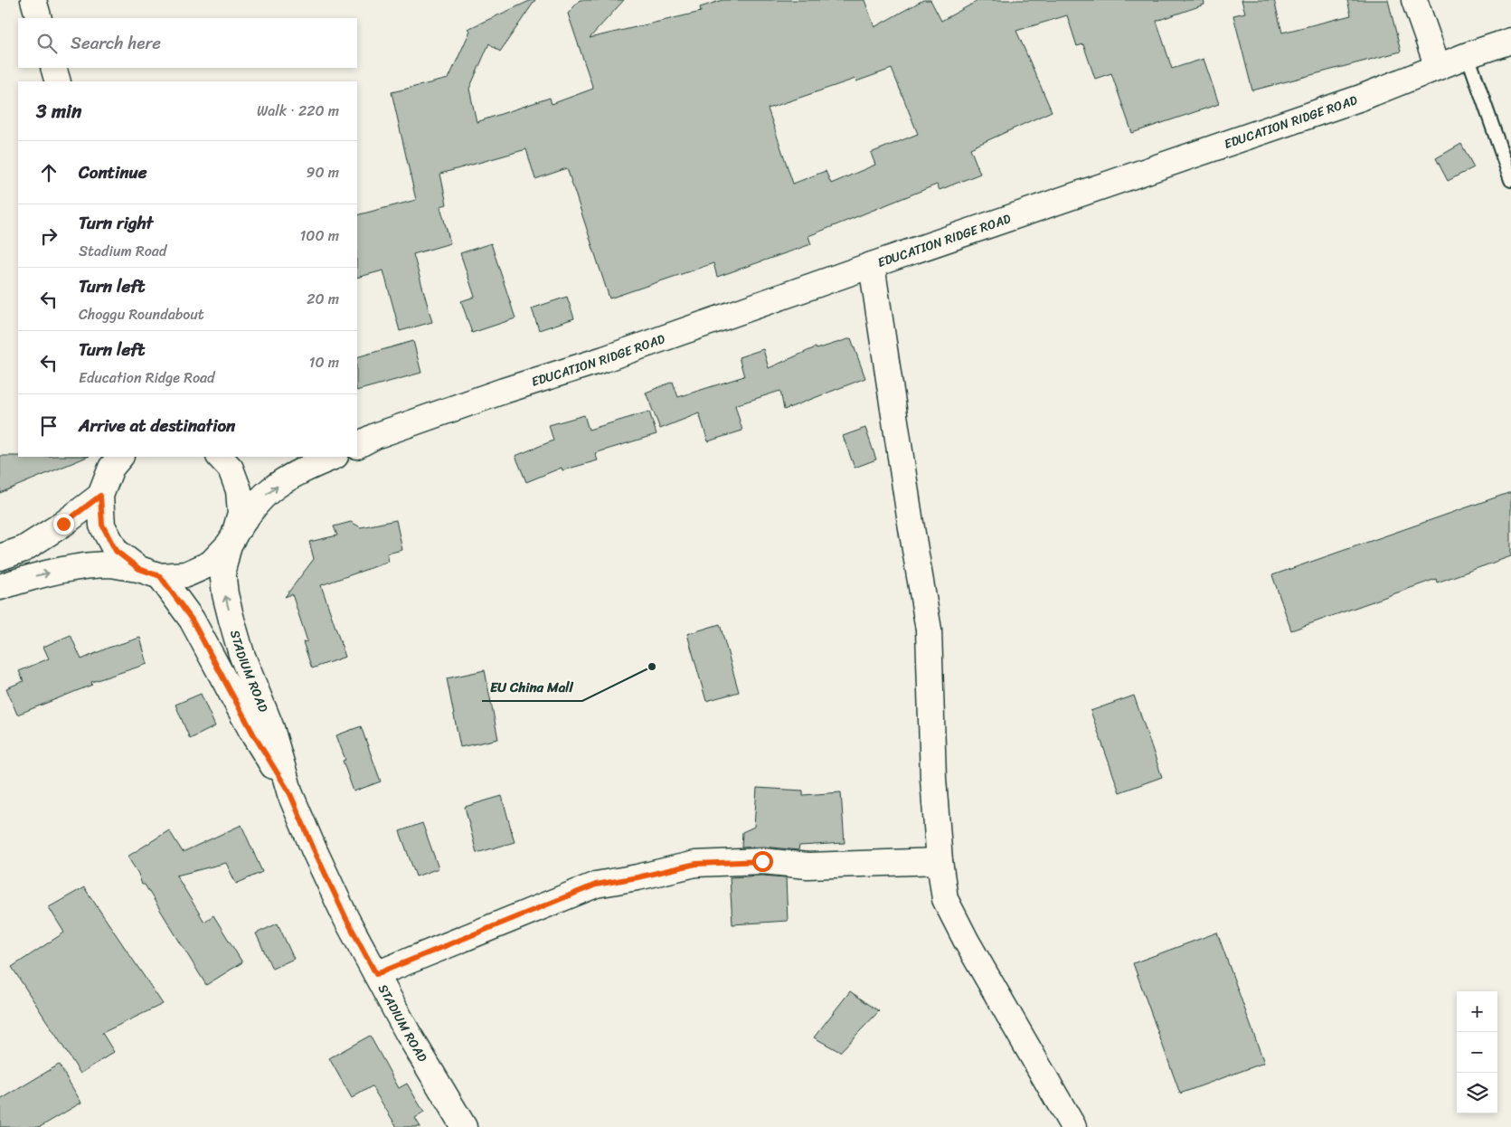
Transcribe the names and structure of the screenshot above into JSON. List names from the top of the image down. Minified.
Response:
{"streets":{"street":["EDUCATION RIDGE ROAD","STADIUM ROAD"]},"places":["EU China Mall"],"page":{"search":"Search here","heading":["3 min","Walk · 220 m"],"list":[["Continue","90 m"],["Turn right","Stadium Road","100 m"],["Turn left","Choggu Roundabout","20 m"],["Turn left","Education Ridge Road","10 m"],"Arrive at destination"],"map_buttons":["+","−"]}}
